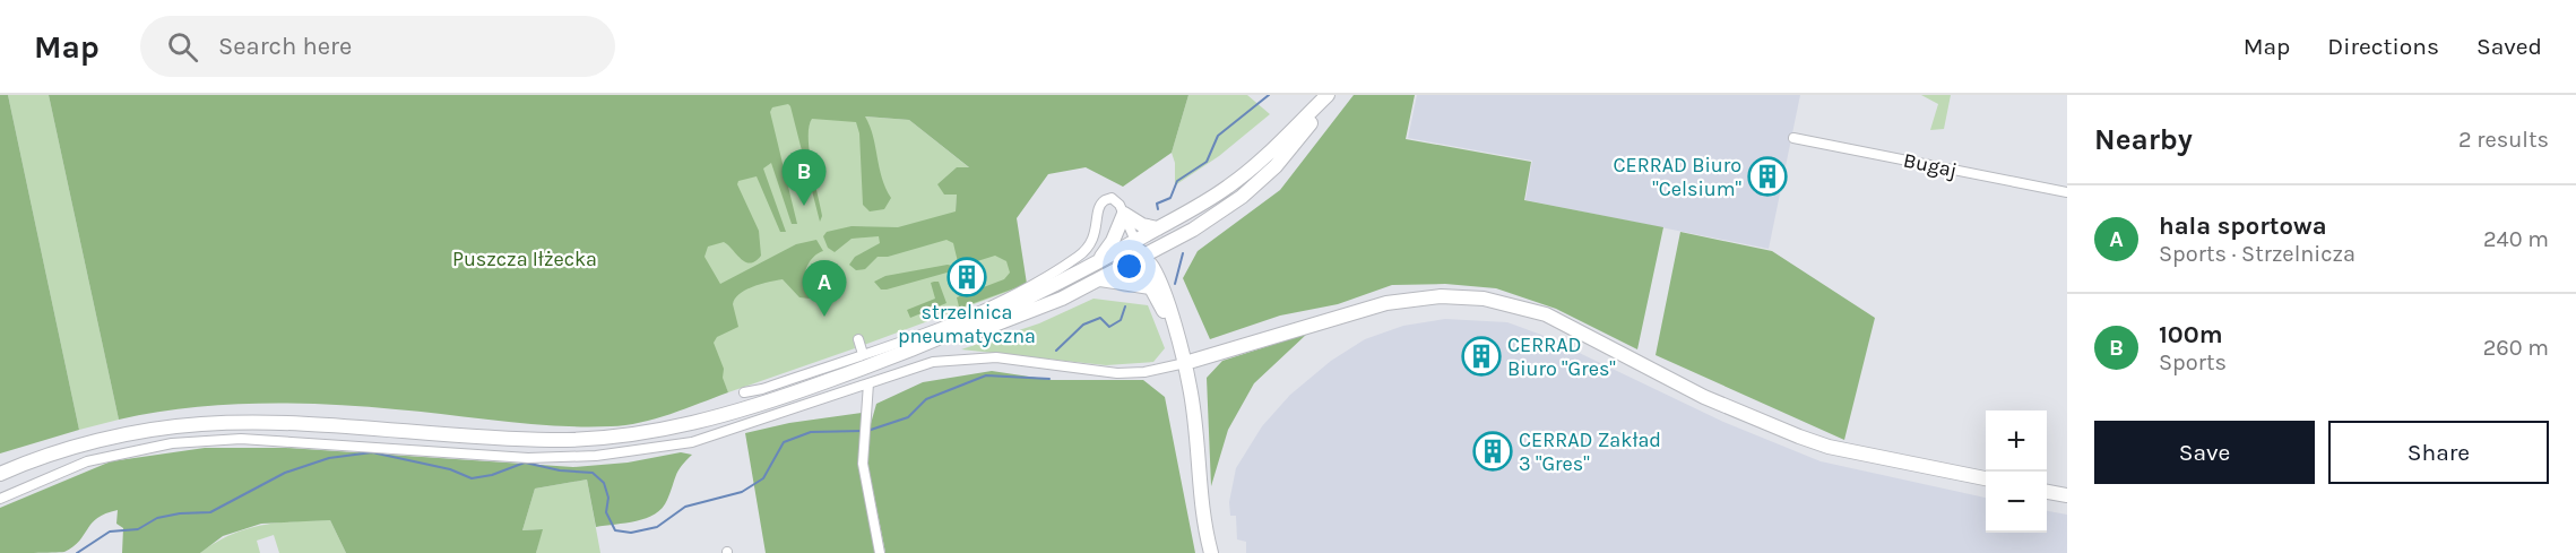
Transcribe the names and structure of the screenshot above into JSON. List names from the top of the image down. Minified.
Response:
{"streets":{"street":["Bugaj"]},"parks":["Puszcza Iłżecka"],"places":{"building":["CERRAD Biuro \"Celsium\"","strzelnica pneumatyczna","CERRAD Biuro \"Gres\"","CERRAD Zakład 3 \"Gres\""]},"page":{"header":"Map","search":"Search here","nav":["Map","Directions","Saved"],"heading":["Nearby","2 results"],"pins":["B","A"],"list":[{"mark":"A","name":"hala sportowa","note":"Sports · Strzelnicza","value":"240 m"},{"mark":"B","name":"100m","note":"Sports","value":"260 m"}],"buttons":["Save","Share"],"map_buttons":["+","−"]}}
